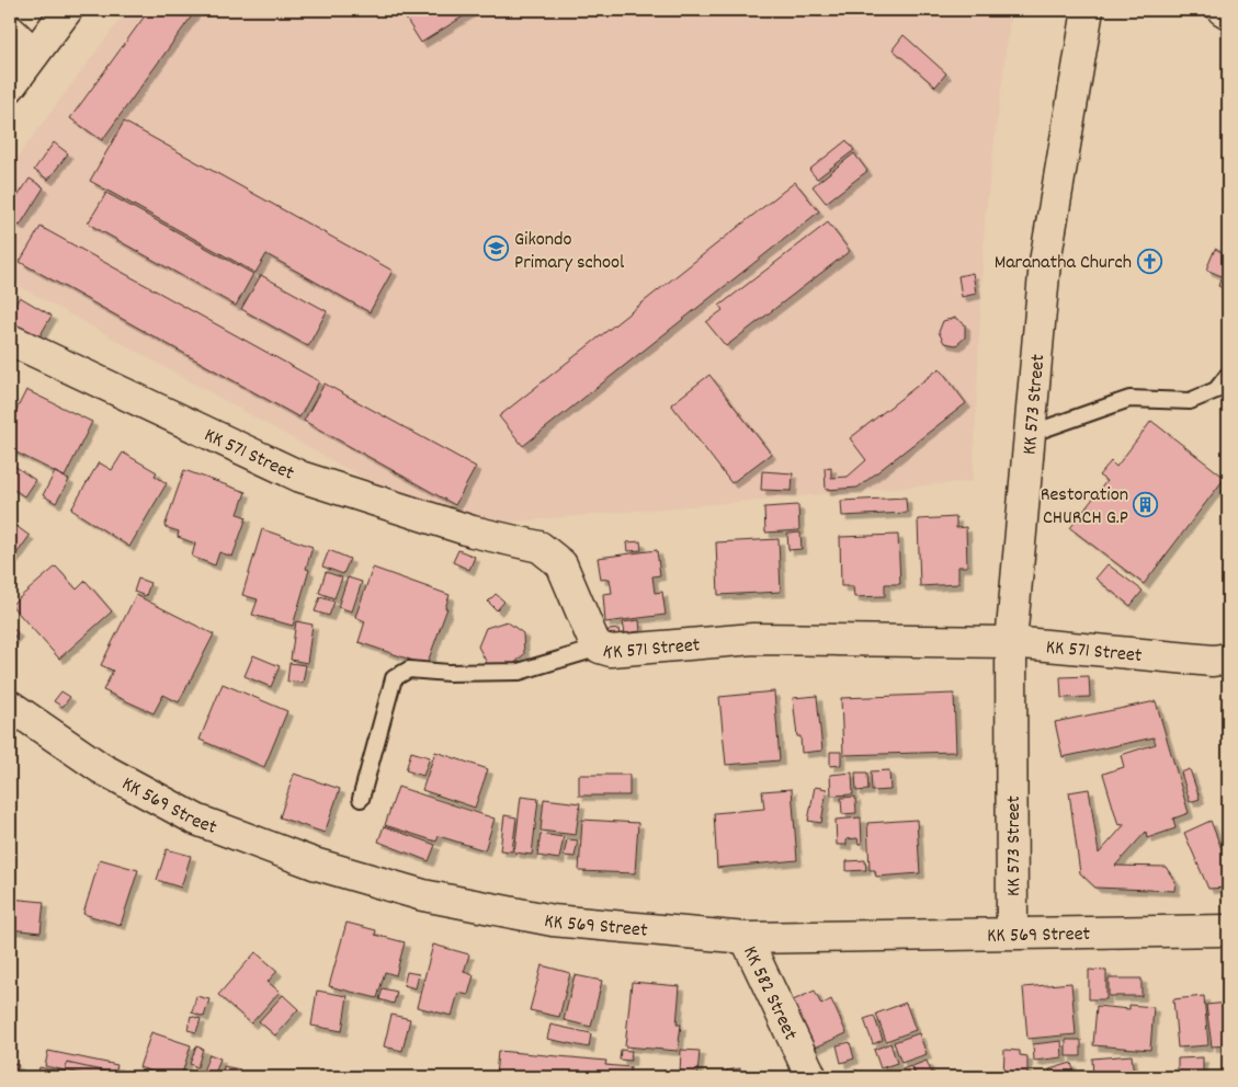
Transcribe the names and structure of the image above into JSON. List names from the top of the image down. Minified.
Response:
{"streets":{"street":["KK 573 Street","KK 571 Street","KK 569 Street","KK 582 Street"]},"crossings":[["KK 573 Street","KK 571 Street"],["KK 573 Street","KK 569 Street"],["KK 569 Street","KK 582 Street"]],"places":{"school or university":["Gikondo Primary school"],"church":["Maranatha Church"],"building":["Restoration CHURCH G.P"]}}
